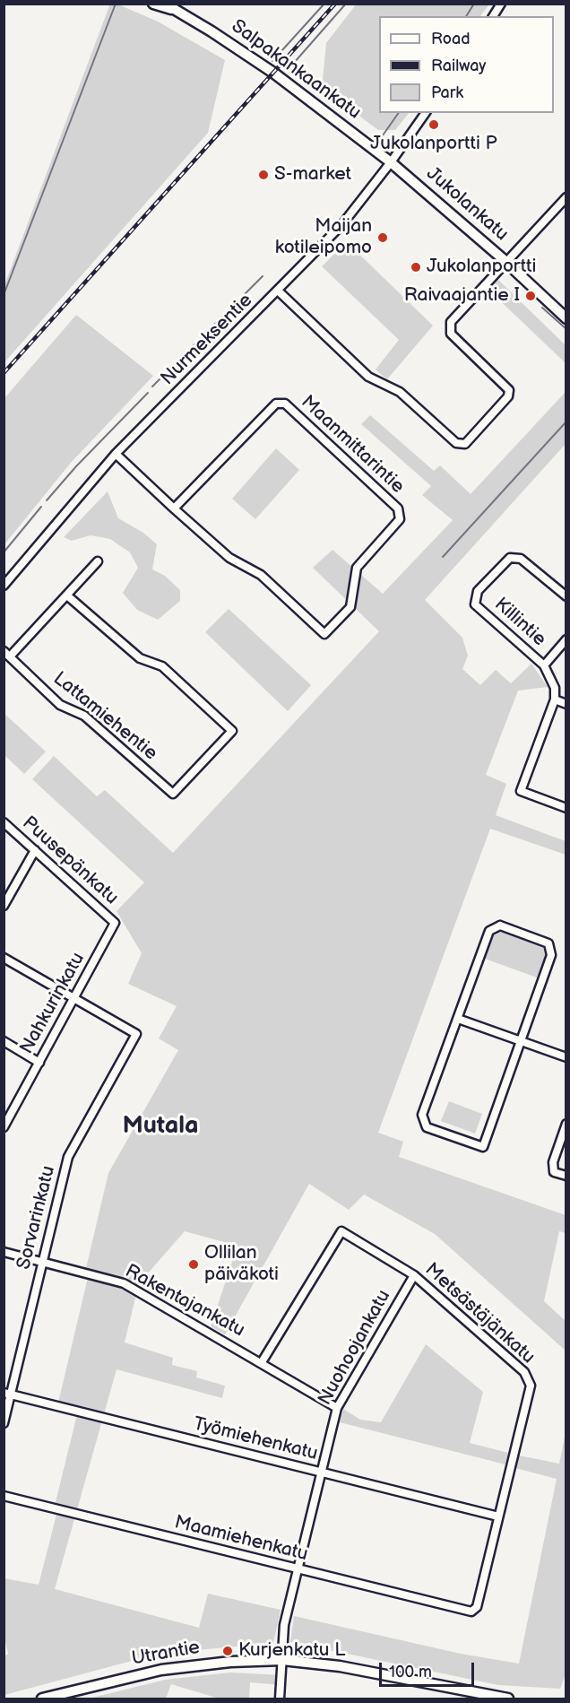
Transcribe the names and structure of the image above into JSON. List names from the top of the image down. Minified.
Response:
{"streets":{"main road":["Salpakankaankatu","Jukolankatu","Utrantie"],"street":["Nurmeksentie","Maanmittarintie","Killintie","Lattamiehentie","Puusepänkatu","Nahkurinkatu","Sorvarinkatu","Rakentajankatu","Metsästäjänkatu","Nuohoojankatu","Työmiehenkatu","Maamiehenkatu"]},"crossings":[["Salpakankaankatu","Jukolankatu"],["Salpakankaankatu","Nurmeksentie"],["Jukolankatu","Nurmeksentie"],["Nurmeksentie","Maanmittarintie"],["Puusepänkatu","Nahkurinkatu"],["Nahkurinkatu","Sorvarinkatu"],["Sorvarinkatu","Rakentajankatu"],["Sorvarinkatu","Työmiehenkatu"],["Rakentajankatu","Metsästäjänkatu"],["Rakentajankatu","Nuohoojankatu"],["Metsästäjänkatu","Nuohoojankatu"],["Metsästäjänkatu","Työmiehenkatu"],["Metsästäjänkatu","Maamiehenkatu"],["Nuohoojankatu","Työmiehenkatu"],["Nuohoojankatu","Maamiehenkatu"],["Nuohoojankatu","Utrantie"]],"districts":["Mutala"],"places":["Jukolanportti P","S-market","Maijan kotileipomo","Jukolanportti","Raivaajantie I","Ollilan päiväkoti","Kurjenkatu L"],"legend":["Road","Railway","Park"],"scale_bar":"100 m"}
